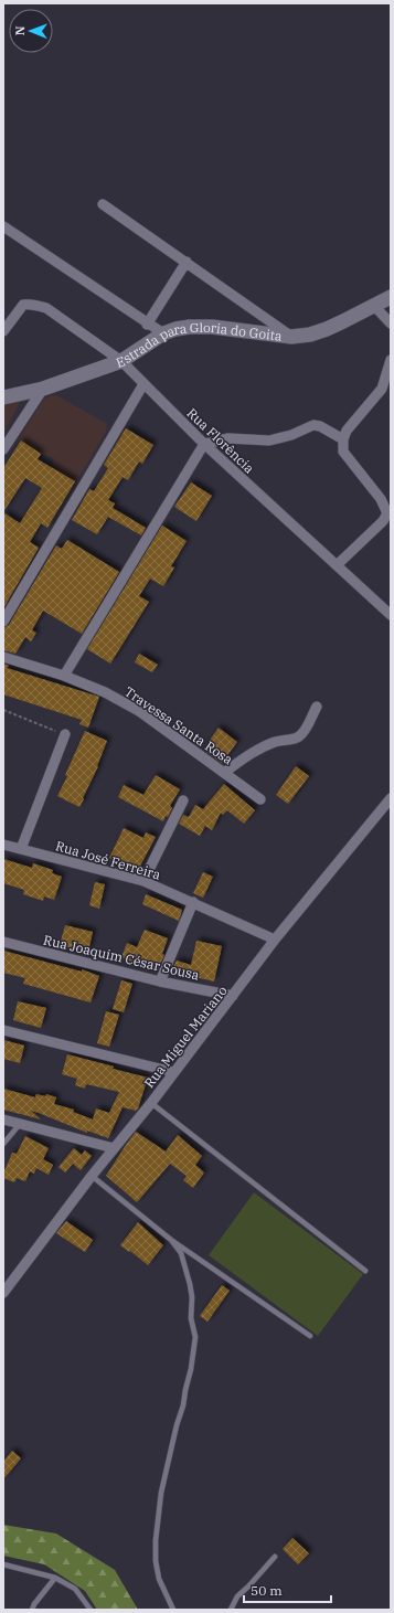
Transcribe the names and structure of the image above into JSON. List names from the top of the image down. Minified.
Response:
{"streets":{"street":["Estrada para Gloria do Goita","Rua Florência","Travessa Santa Rosa","Rua José Ferreira","Rua Joaquim César Sousa","Rua Miguel Mariano"]},"crossings":[["Estrada para Gloria do Goita","Rua Florência"],["Rua José Ferreira","Rua Miguel Mariano"],["Rua Joaquim César Sousa","Rua Miguel Mariano"]],"scale_bar":"50 m","north":"left"}
